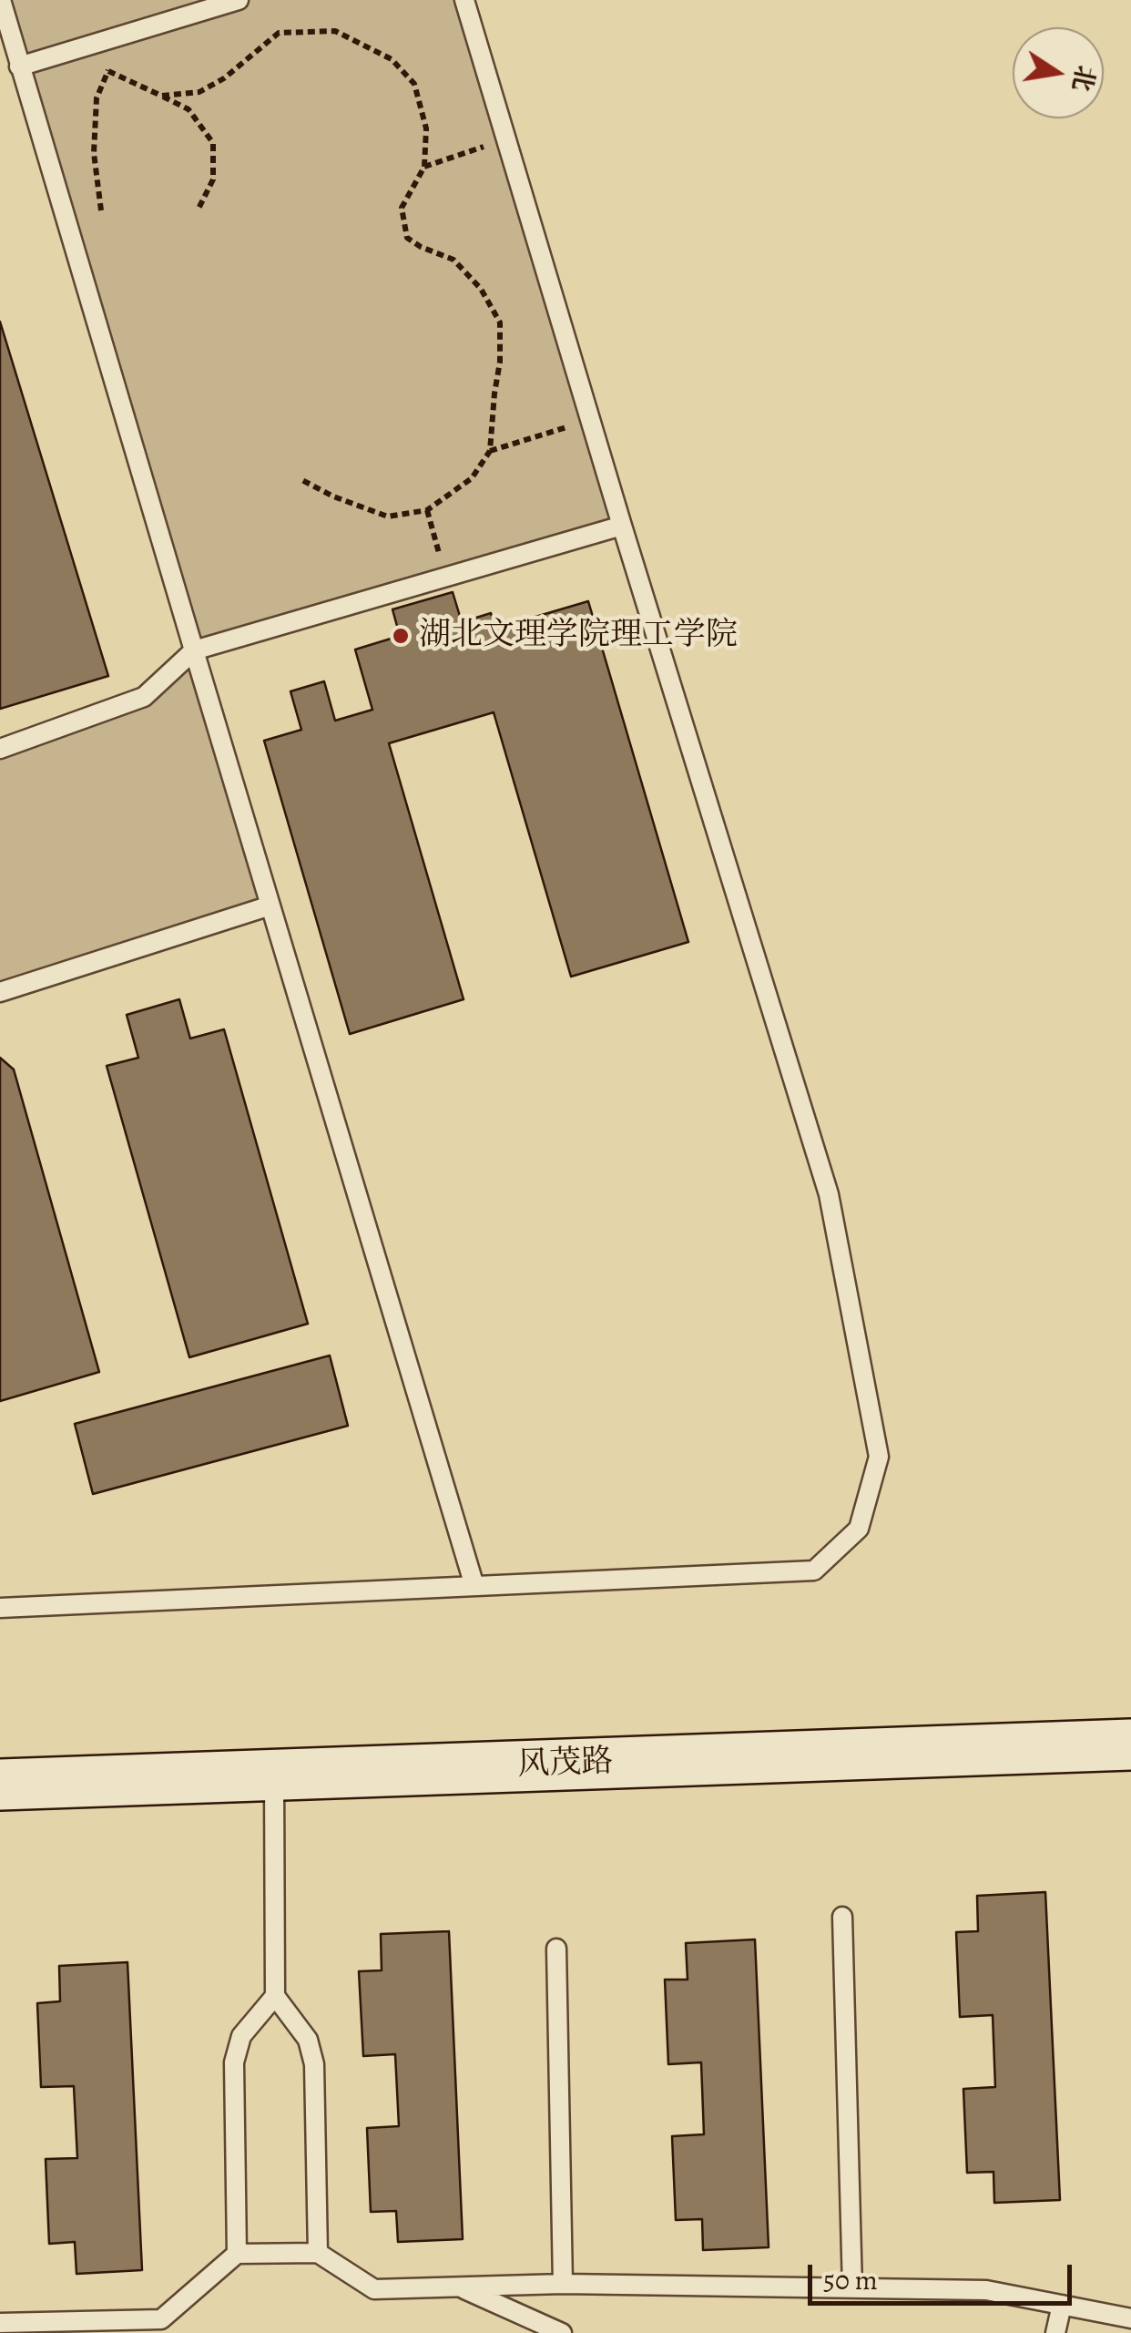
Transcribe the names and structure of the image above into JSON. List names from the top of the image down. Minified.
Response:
{"streets":{"street":["风茂路"]},"places":["湖北文理学院理工学院"],"scale_bar":"50 m","north":"right"}
